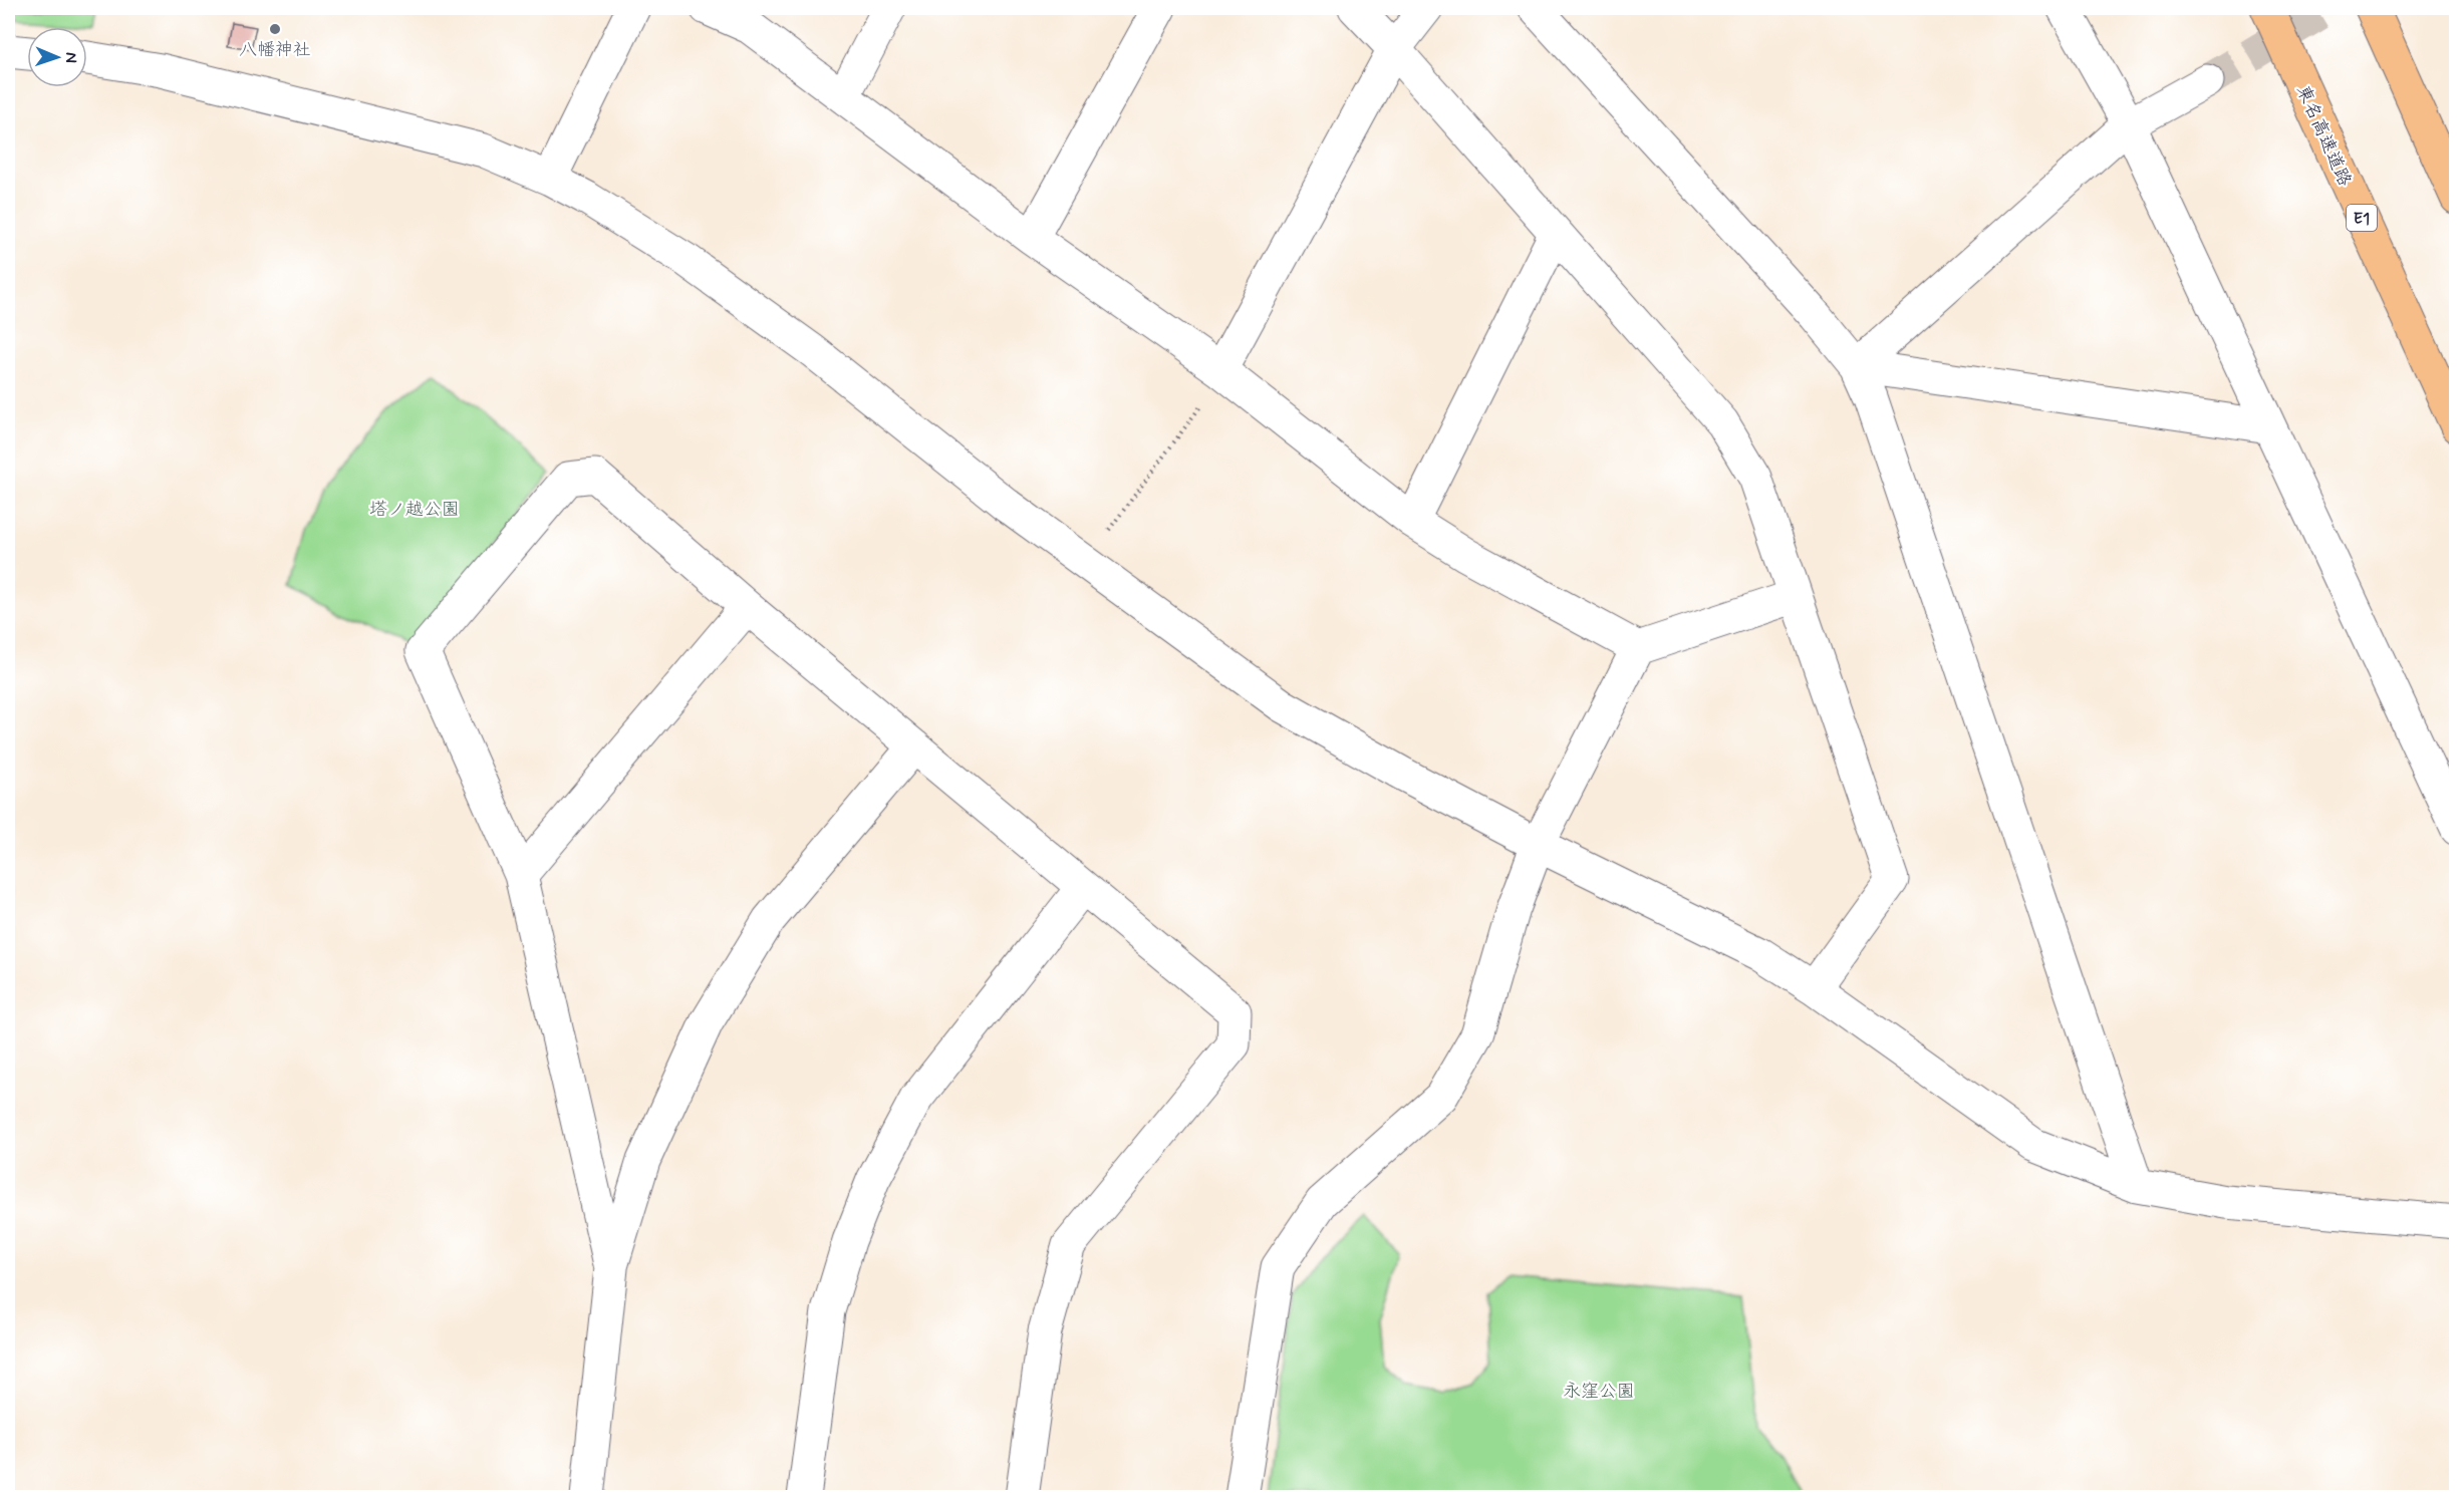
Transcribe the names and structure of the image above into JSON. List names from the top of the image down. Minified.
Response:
{"streets":{"highway":["東名高速道路","E1"]},"parks":["塔ノ越公園","永窪公園"],"places":["八幡神社"],"north":"right"}
